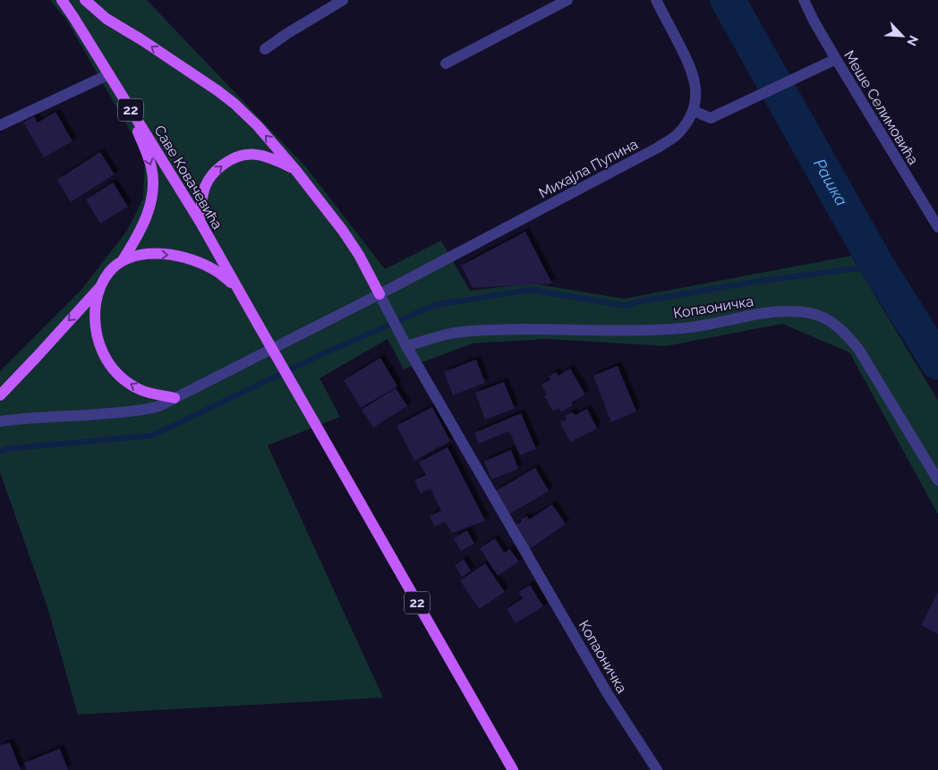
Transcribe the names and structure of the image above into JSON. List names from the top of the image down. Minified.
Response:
{"streets":{"main road":["22","Саве Ковачевића"],"street":["Меше Селимовића","Михајла Пупина","Копаоничка"]},"crossings":[["Михајла Пупина","Копаоничка"]],"water":["Рашка"],"north":"bottom right"}
